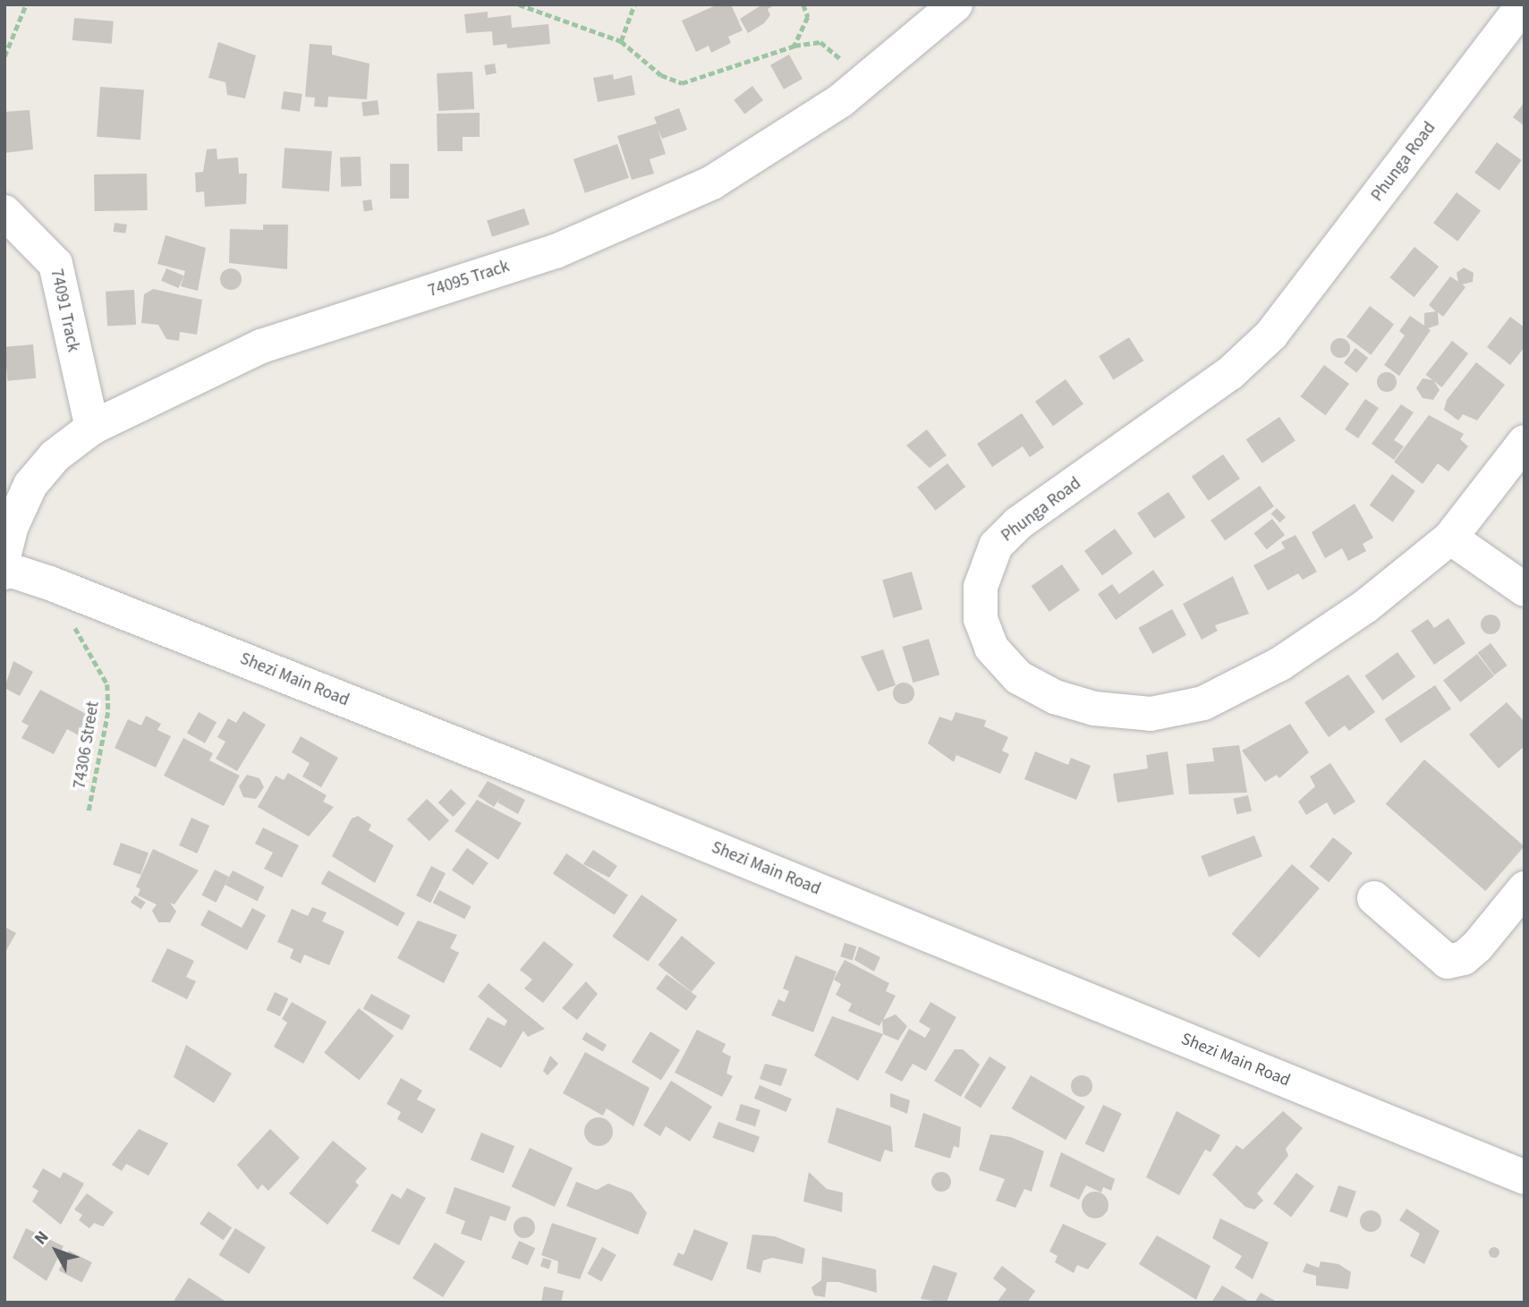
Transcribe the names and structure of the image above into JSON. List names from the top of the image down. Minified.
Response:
{"streets":{"street":["Phunga Road","74095 Track","74091 Track","Shezi Main Road"],"path":["74306 Street"]},"crossings":[["74095 Track","74091 Track"],["Shezi Main Road","74306 Street"]],"north":"top left"}
